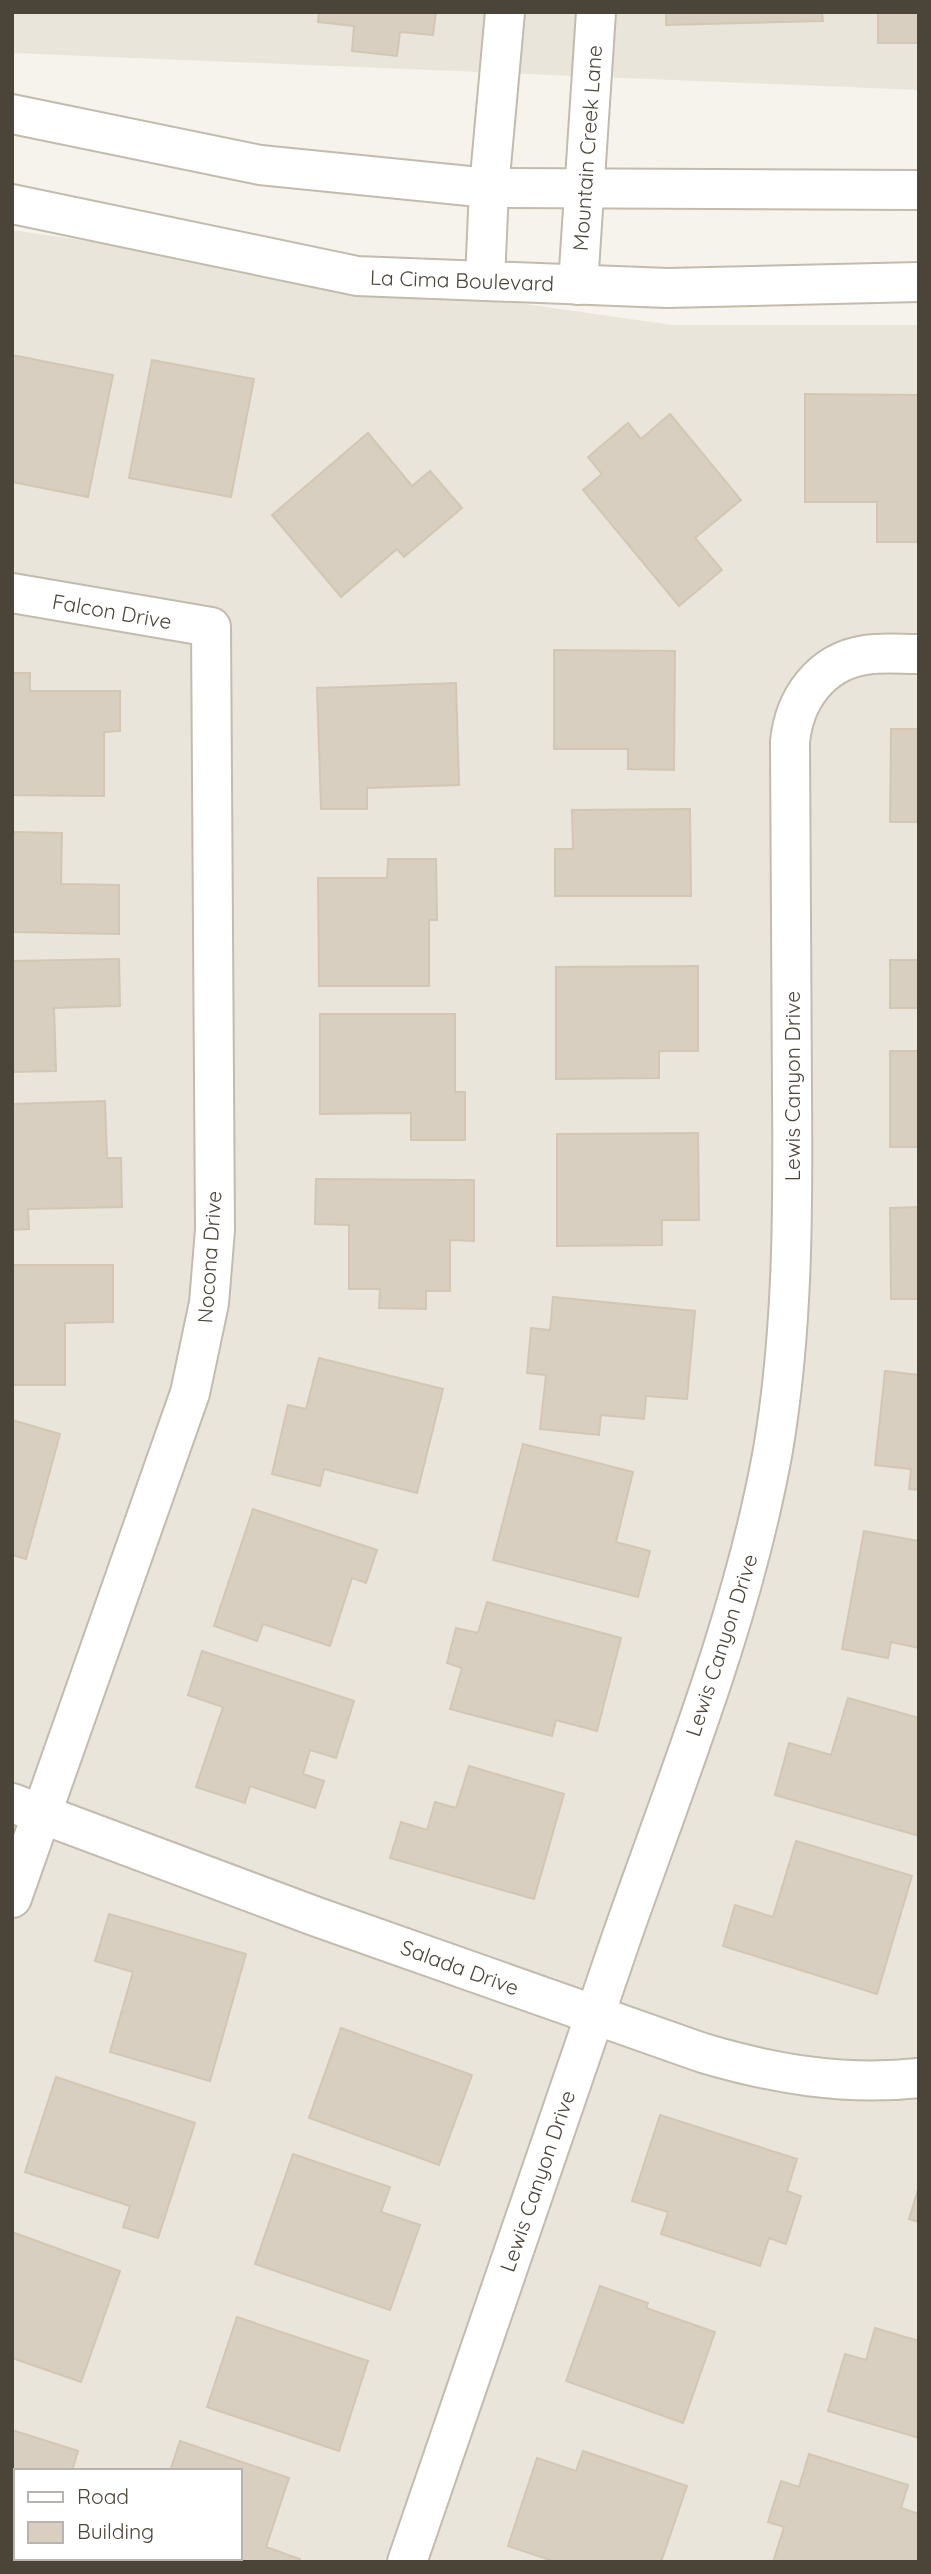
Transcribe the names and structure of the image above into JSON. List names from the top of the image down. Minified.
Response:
{"streets":{"street":["Mountain Creek Lane","La Cima Boulevard","Falcon Drive","Lewis Canyon Drive","Nocona Drive","Salada Drive"]},"crossings":[["Mountain Creek Lane","La Cima Boulevard"],["Falcon Drive","Nocona Drive"],["Lewis Canyon Drive","Salada Drive"],["Nocona Drive","Salada Drive"]],"legend":["Road","Building"]}
